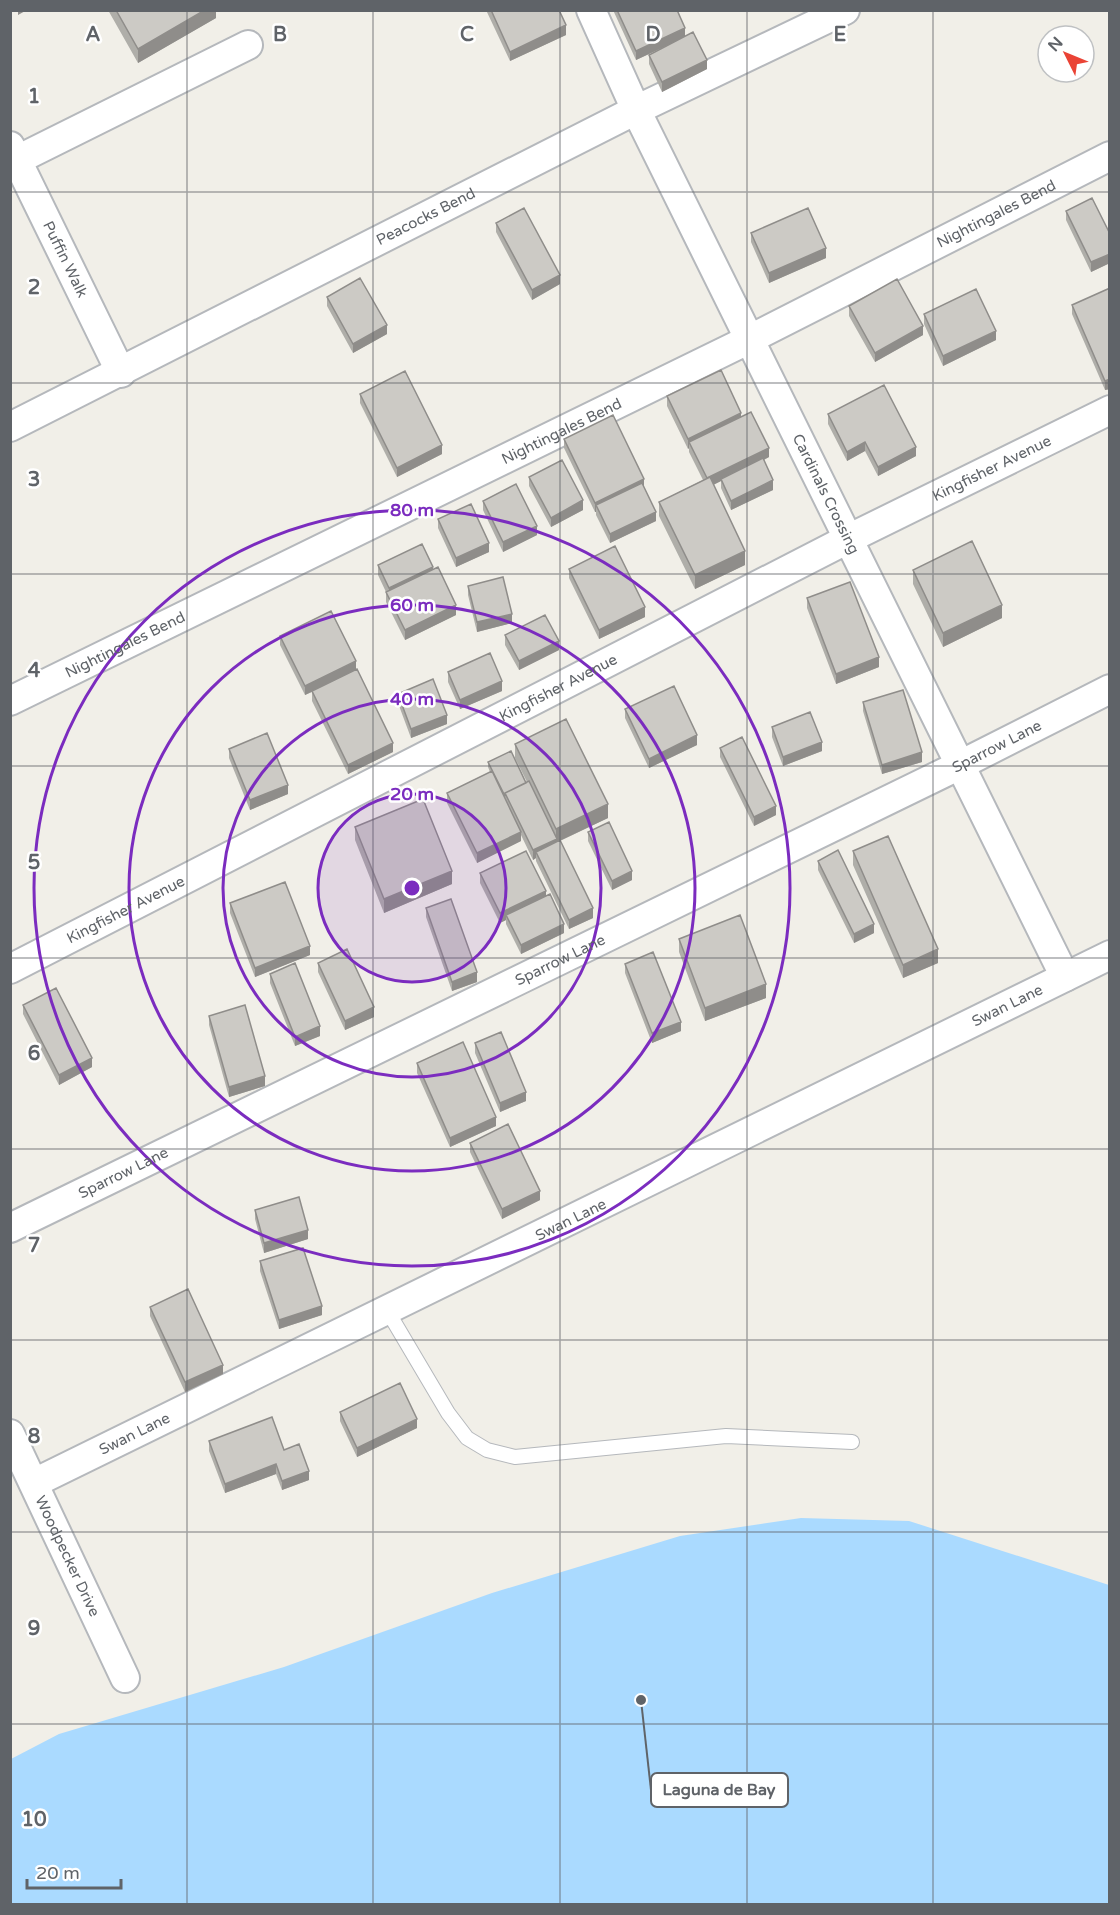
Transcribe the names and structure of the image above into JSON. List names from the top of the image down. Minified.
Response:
{"streets":{"street":["Nightingales Bend","Peacocks Bend","Puffin Walk","Kingfisher Avenue","Cardinals Crossing","Sparrow Lane","Swan Lane","Woodpecker Drive"]},"crossings":[["Nightingales Bend","Cardinals Crossing"],["Peacocks Bend","Puffin Walk"],["Peacocks Bend","Cardinals Crossing"],["Kingfisher Avenue","Cardinals Crossing"],["Cardinals Crossing","Sparrow Lane"],["Cardinals Crossing","Swan Lane"],["Swan Lane","Woodpecker Drive"]],"places":["Laguna de Bay"],"scale_bar":"20 m","north":"top left","grid":{"columns":["A","B","C","D","E"],"rows":["1","2","3","4","5","6","7","8","9","10"]},"rings":["80 m","60 m","40 m","20 m"]}
